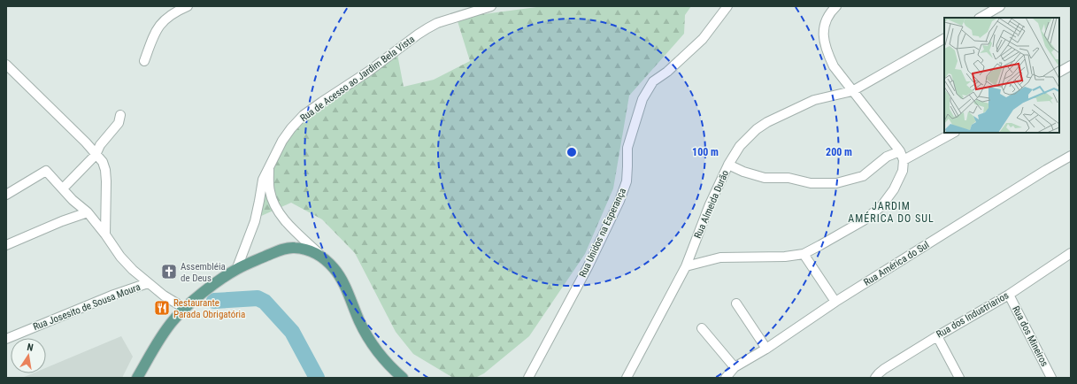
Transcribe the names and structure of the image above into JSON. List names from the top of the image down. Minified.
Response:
{"streets":{"street":["Rua de Acesso ao Jardim Bela Vista","Rua Almeida Durão","Rua Unidos na Esperança","Rua América do Sul","Rua Josesito de Sousa Moura","Rua dos Industriarios","Rua dos Mineiros"]},"crossings":[["Rua dos Industriarios","Rua dos Mineiros"]],"districts":["JARDIM AMÉRICA DO SUL"],"places":{"church":["Assembléia de Deus"],"restaurant":["Restaurante Parada Obrigatória"]},"north":"top","rings":["100 m","200 m"]}
